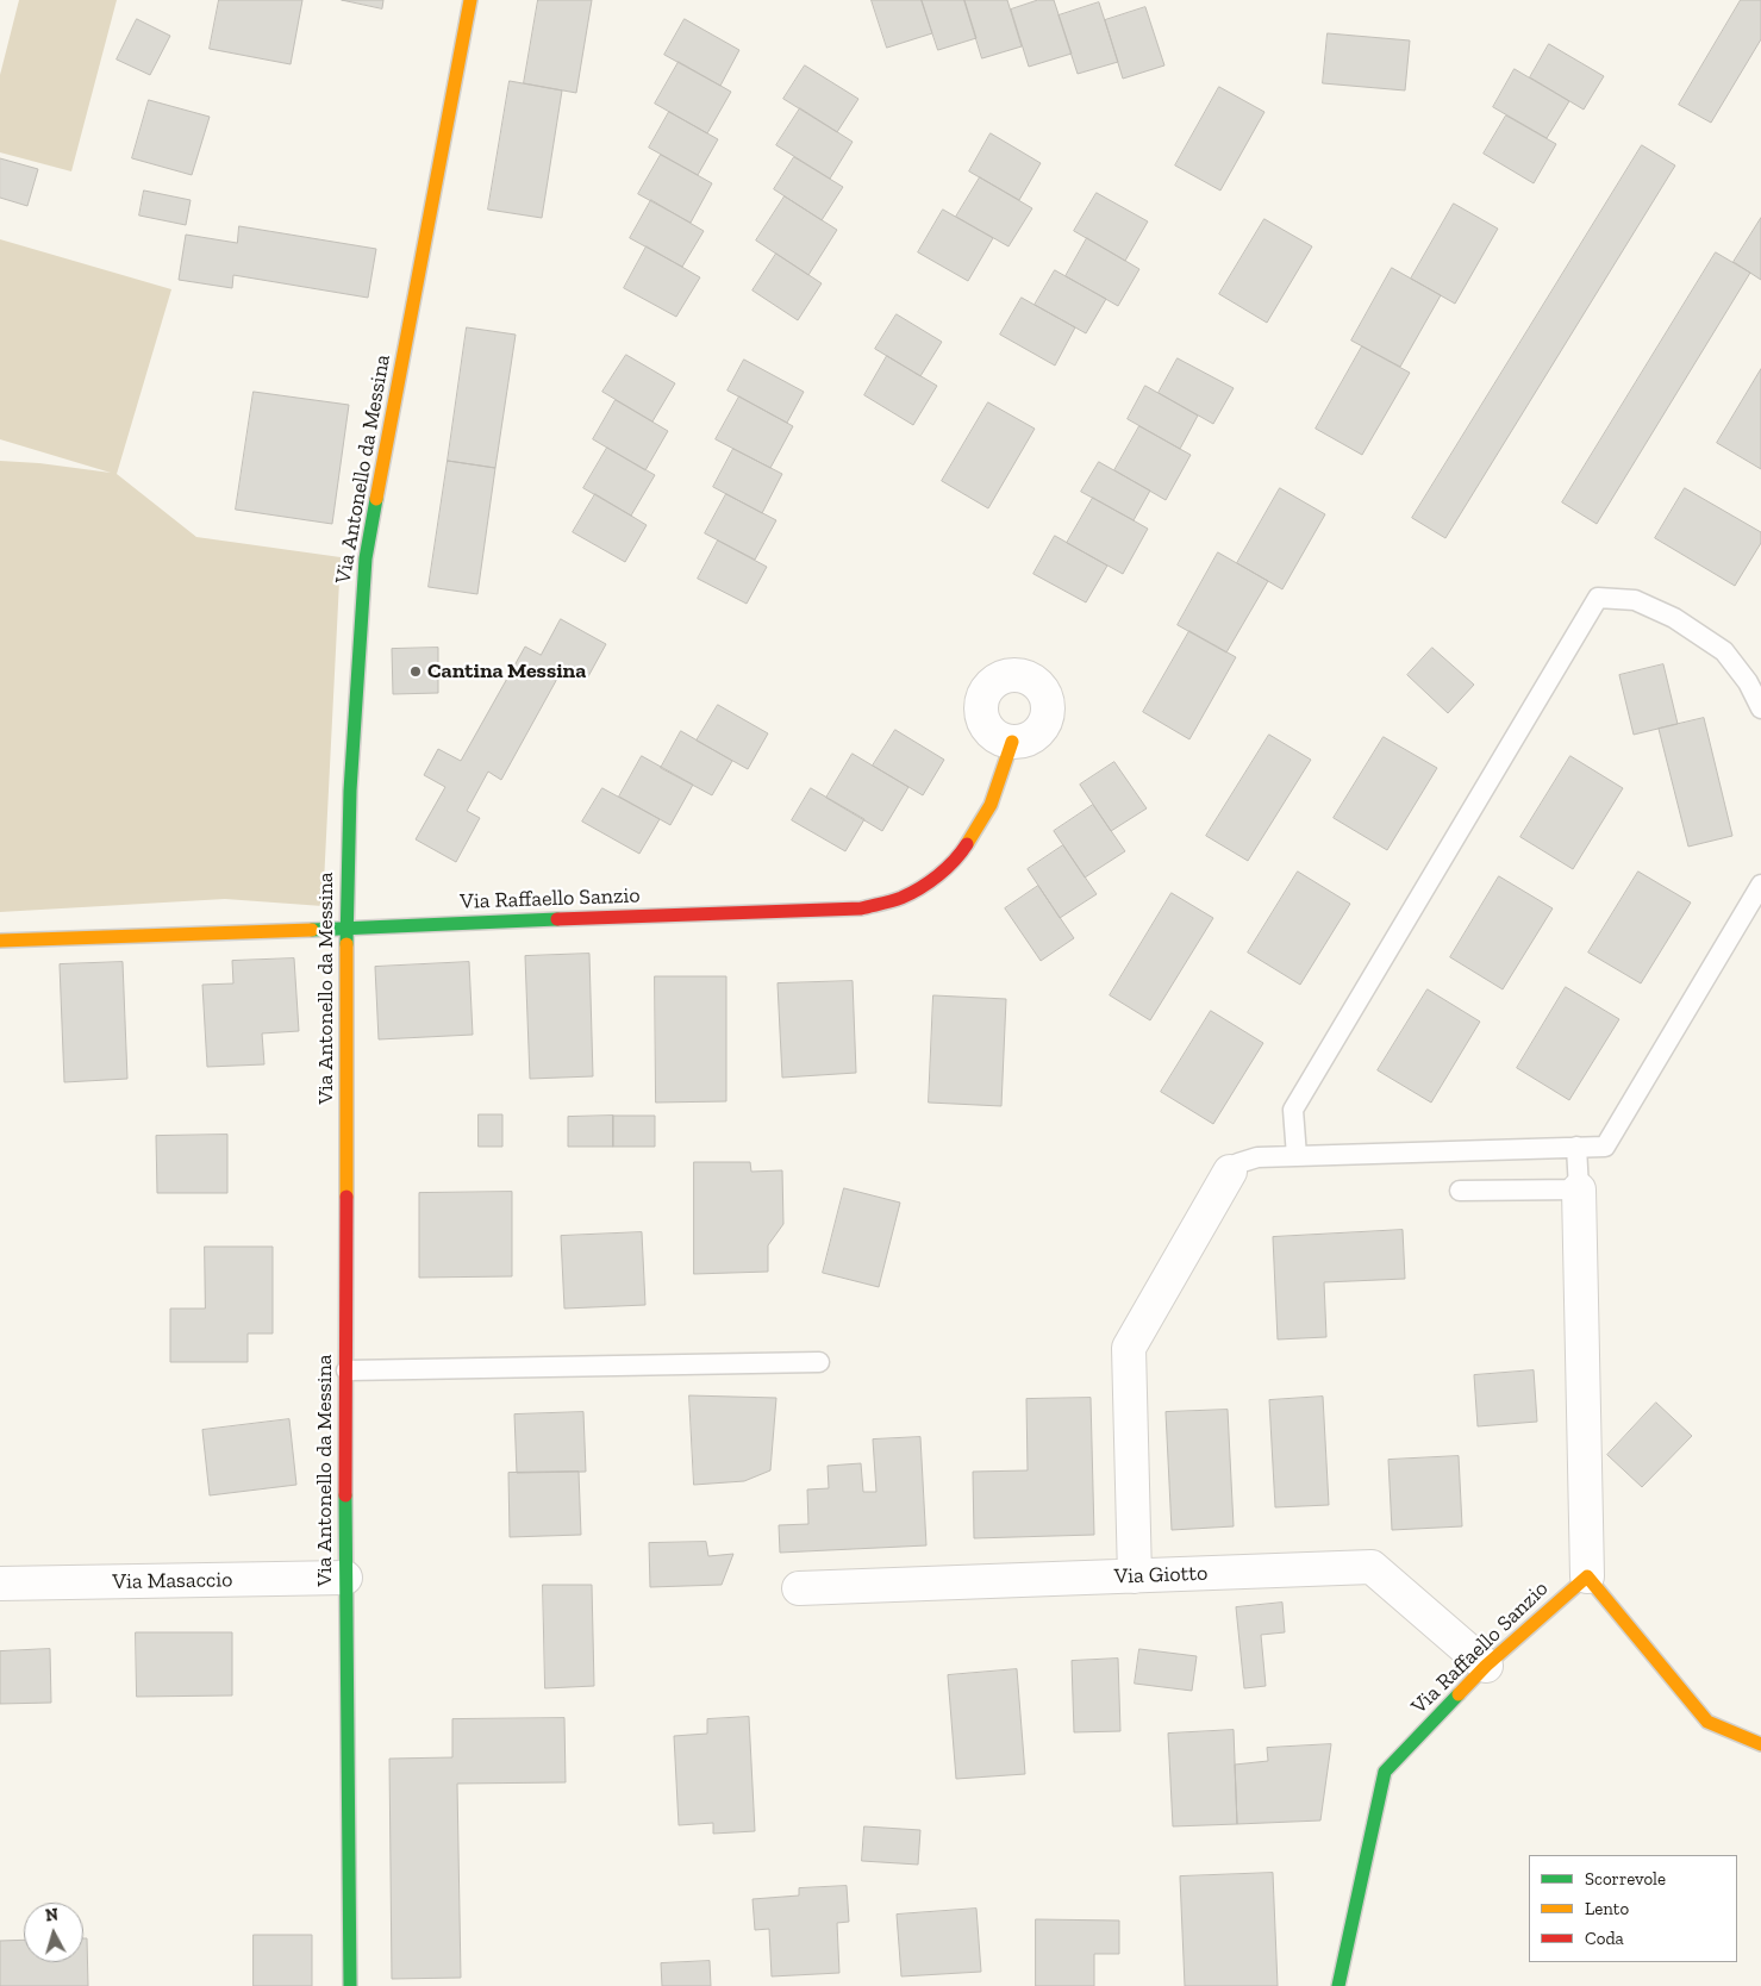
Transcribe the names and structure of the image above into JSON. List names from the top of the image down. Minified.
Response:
{"streets":{"street":["Via Antonello da Messina","Via Raffaello Sanzio","Via Giotto","Via Masaccio"]},"crossings":[["Via Antonello da Messina","Via Raffaello Sanzio"],["Via Antonello da Messina","Via Masaccio"],["Via Raffaello Sanzio","Via Giotto"]],"places":["Cantina Messina"],"legend":["Scorrevole","Lento","Coda"],"north":"top"}
